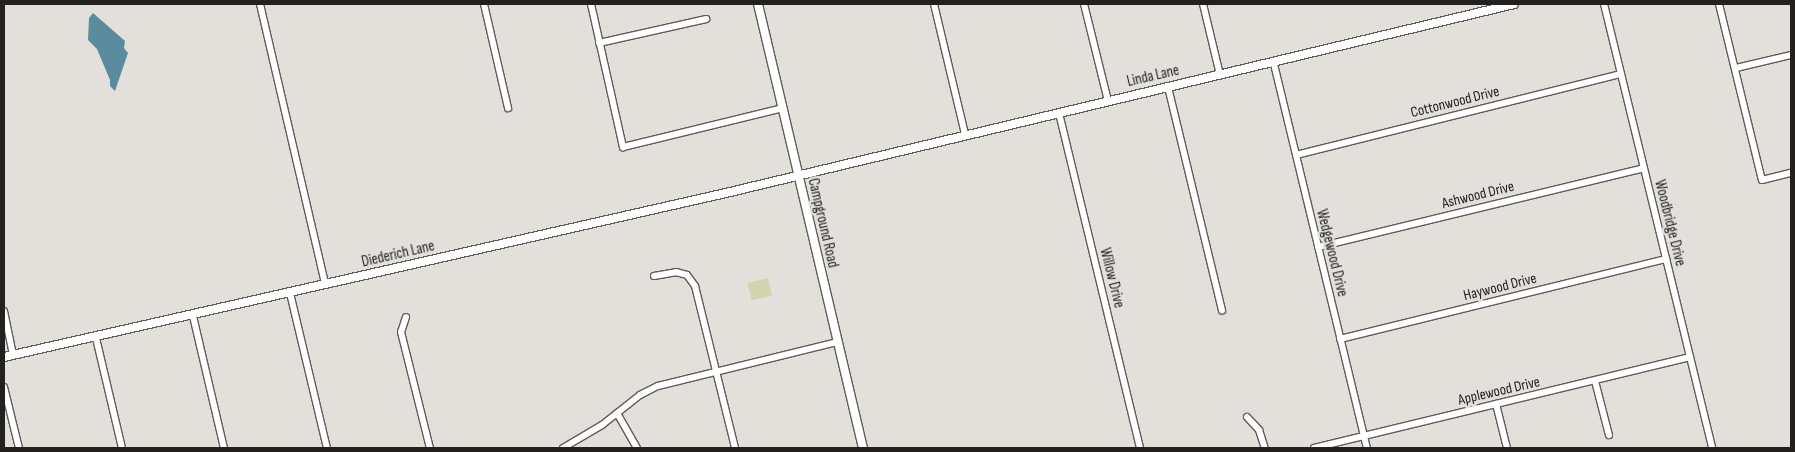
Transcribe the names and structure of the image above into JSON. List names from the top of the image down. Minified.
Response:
{"streets":{"street":["Linda Lane","Cottonwood Drive","Ashwood Drive","Campground Road","Woodbridge Drive","Wedgewood Drive","Diederich Lane","Willow Drive","Haywood Drive","Applewood Drive"]},"crossings":[["Linda Lane","Campground Road"],["Linda Lane","Wedgewood Drive"],["Linda Lane","Diederich Lane"],["Linda Lane","Willow Drive"],["Cottonwood Drive","Woodbridge Drive"],["Cottonwood Drive","Wedgewood Drive"],["Ashwood Drive","Woodbridge Drive"],["Ashwood Drive","Wedgewood Drive"],["Campground Road","Diederich Lane"],["Woodbridge Drive","Haywood Drive"],["Woodbridge Drive","Applewood Drive"],["Wedgewood Drive","Haywood Drive"],["Wedgewood Drive","Applewood Drive"]]}
